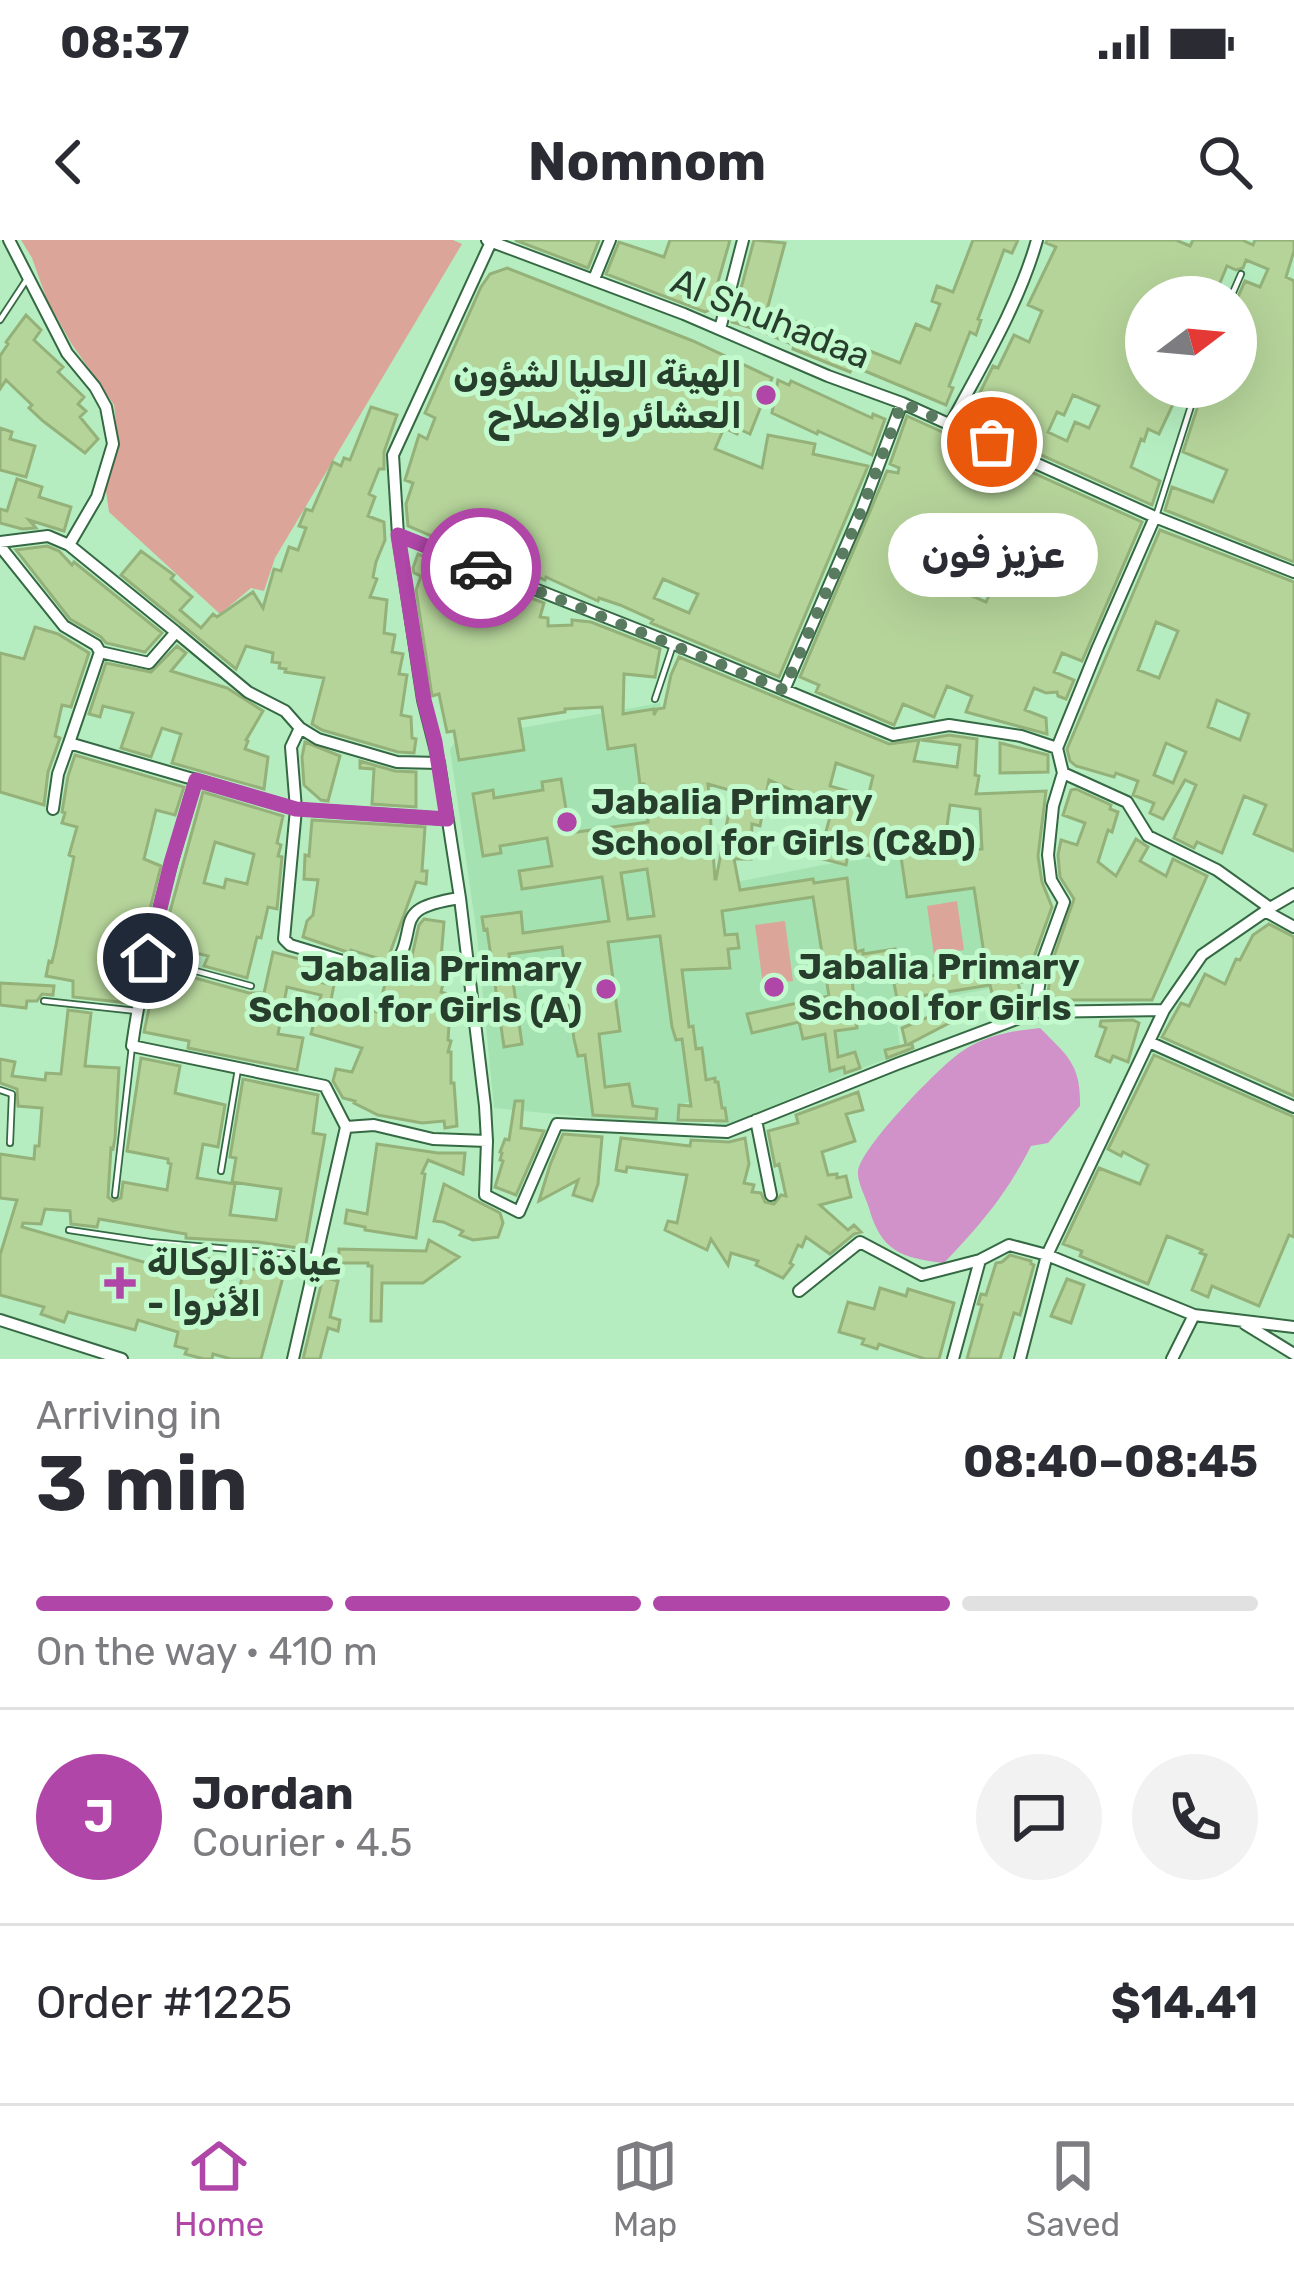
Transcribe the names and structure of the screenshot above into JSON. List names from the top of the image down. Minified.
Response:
{"streets":{"street":["Al Shuhadaa"]},"places":{"other":["الهيئة العليا لشؤون العشائر والاصلاح","عزيز فون","Jabalia Primary School for Girls (C&D)","Jabalia Primary School for Girls","Jabalia Primary School for Girls (A)"],"health":["عيادة الوكالة - الأنروا"]},"north":"right","page":{"status":"08:37","header":"Nomnom","bubble":"عزيز فون","heading":["3 min","Arriving in","08:40–08:45"],"panel":["Jordan","Courier · 4.5","Order #1225","$14.41"],"bar":"On the way · 410 m","round":"J","tabs":["Home","Map","Saved"]}}
